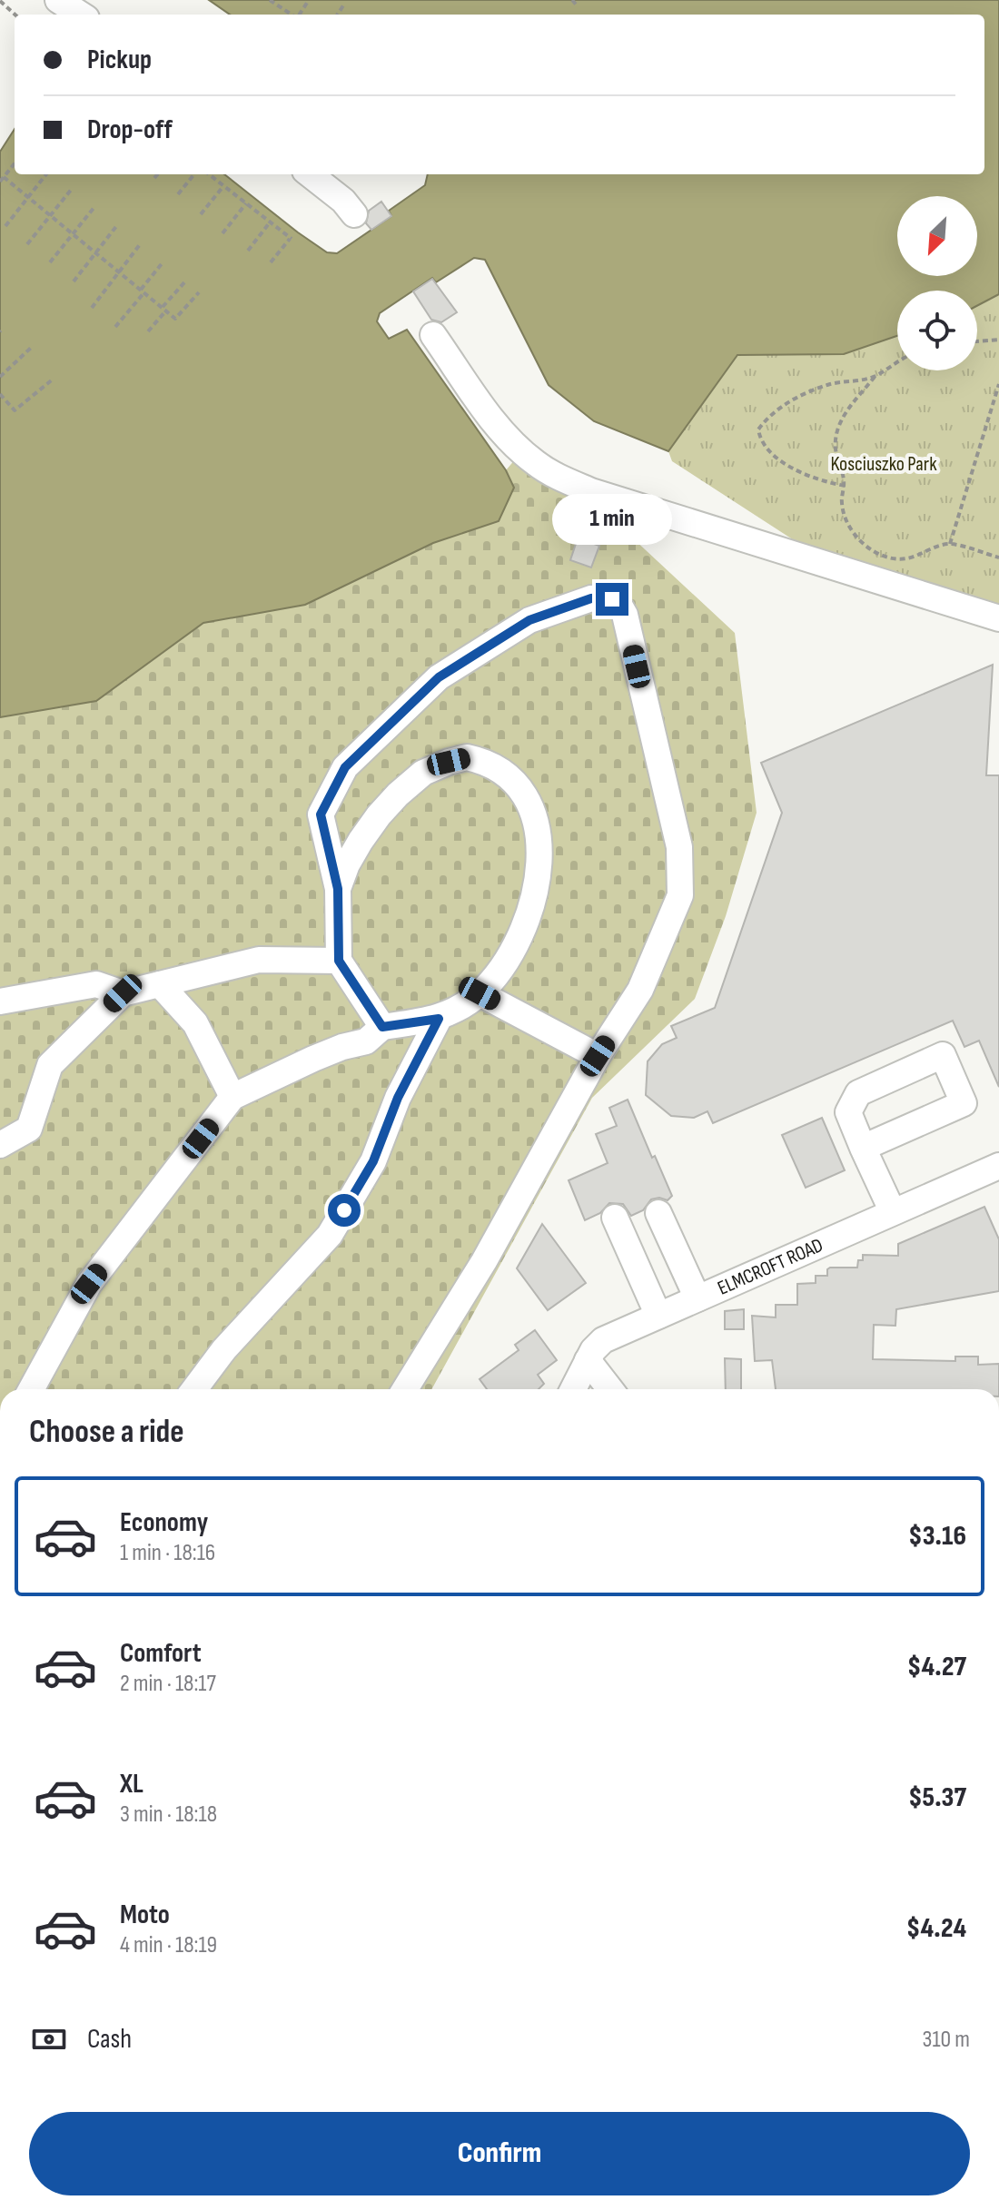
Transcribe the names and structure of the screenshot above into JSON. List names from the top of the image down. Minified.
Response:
{"streets":{"street":["ELMCROFT ROAD"]},"parks":["Kosciuszko Park"],"north":"bottom left","page":{"banner":["Pickup","Drop-off"],"bubble":"1 min","heading":"Choose a ride","list":[{"name":"Economy","note":"1 min · 18:16","value":"$3.16"},{"name":"Comfort","note":"2 min · 18:17","value":"$4.27"},{"name":"XL","note":"3 min · 18:18","value":"$5.37"},{"name":"Moto","note":"4 min · 18:19","value":"$4.24"}],"pay":["Cash","310 m"],"buttons":"Confirm"}}
